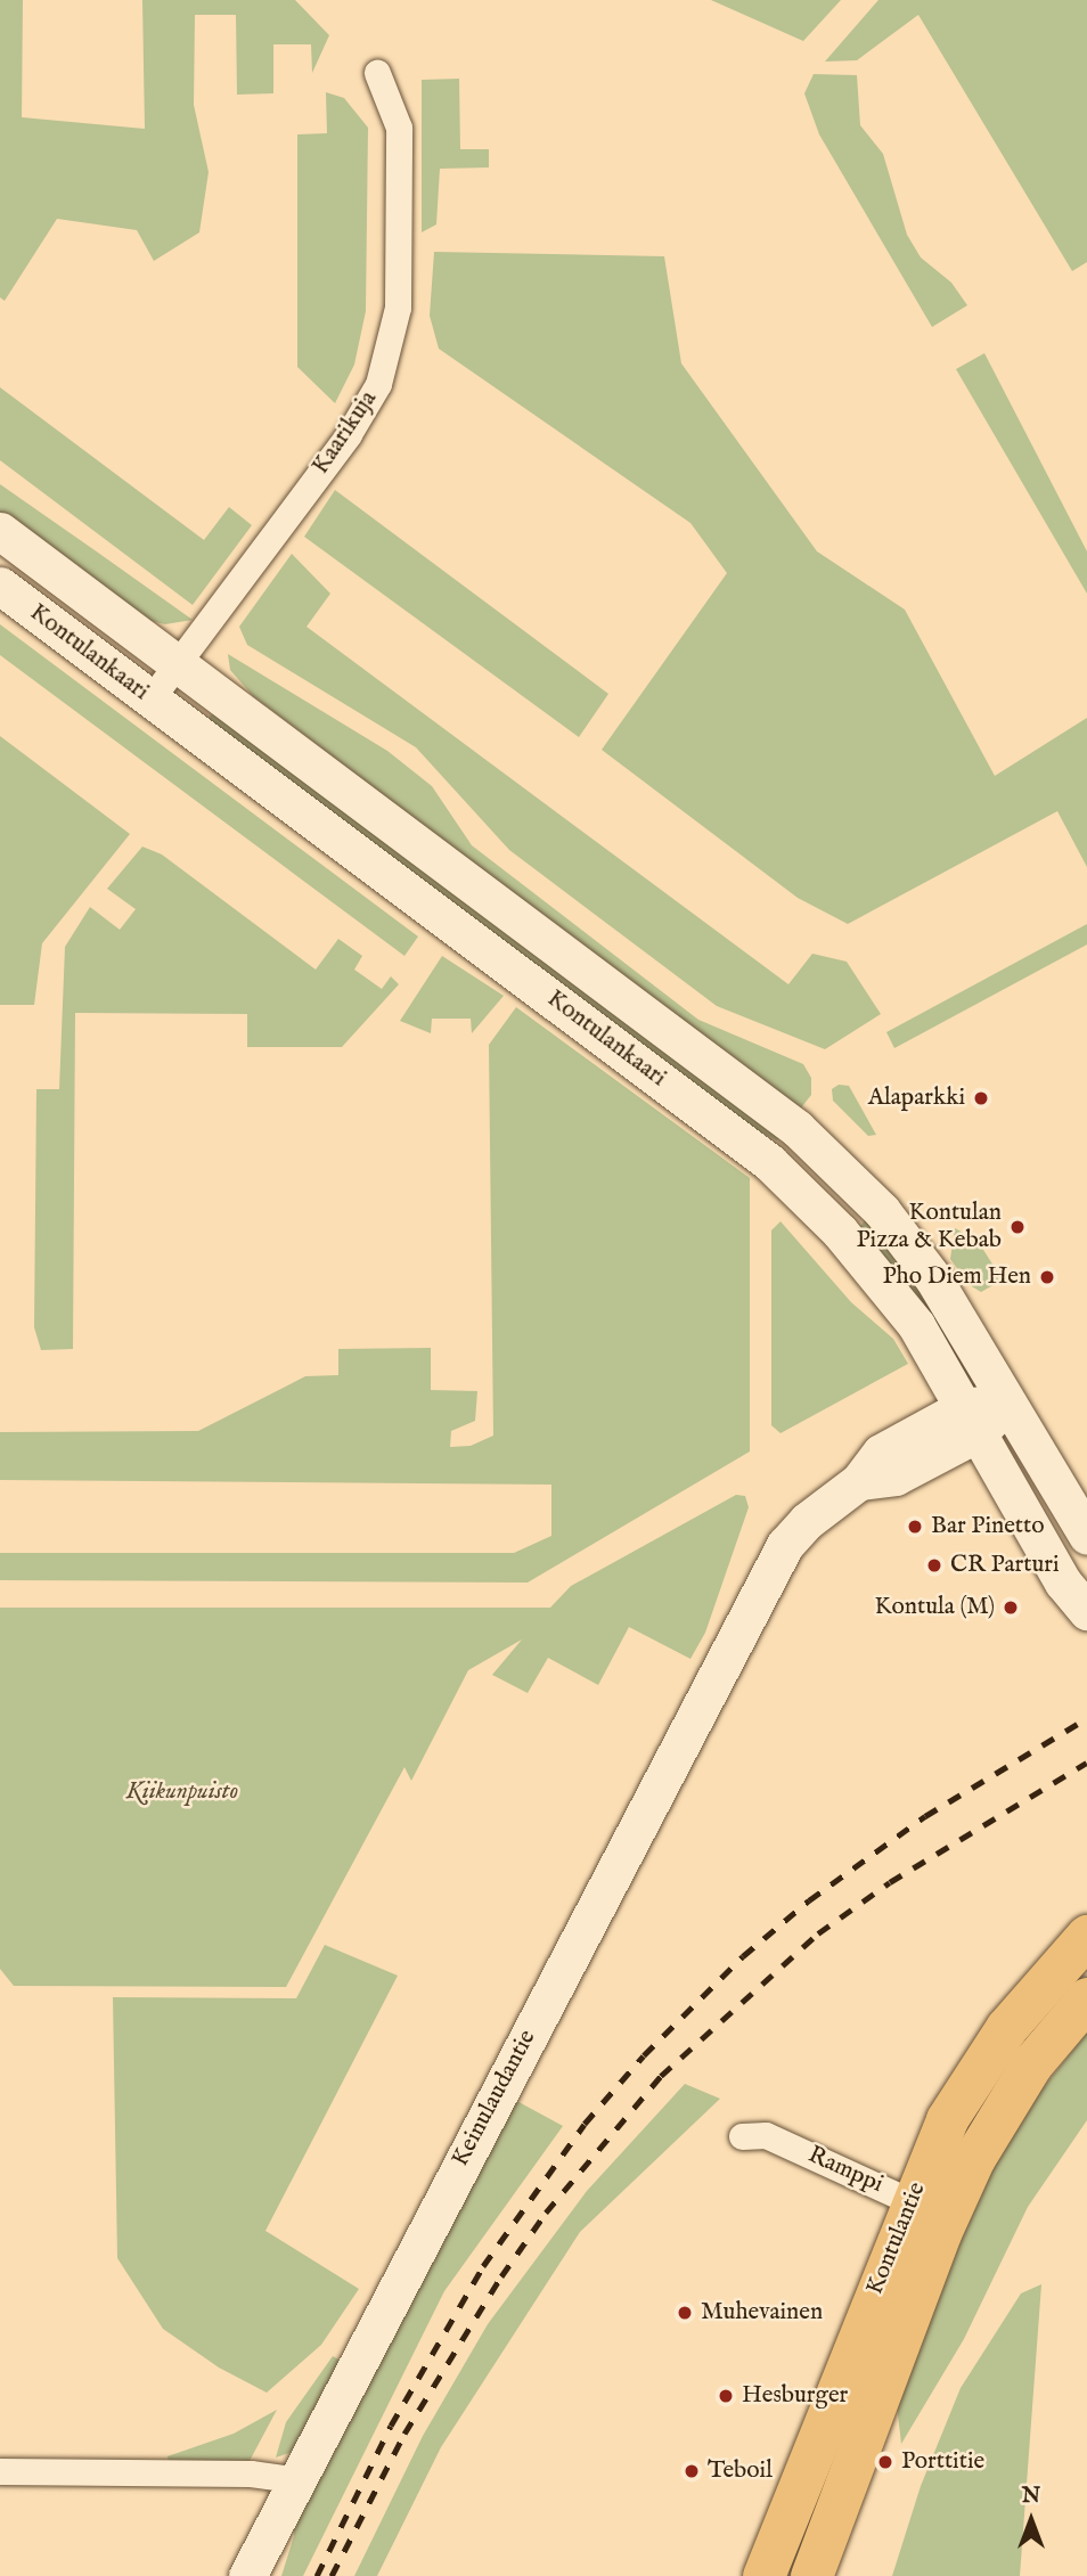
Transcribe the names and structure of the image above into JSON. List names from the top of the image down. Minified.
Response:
{"streets":{"main road":["Kontulankaari","Keinulaudantie","Kontulantie"],"street":["Kaarikuja","Ramppi"]},"crossings":[["Kaarikuja","Kontulankaari"],["Kontulankaari","Keinulaudantie"],["Ramppi","Kontulantie"]],"parks":["Kiikunpuisto"],"places":["Alaparkki","Kontulan Pizza & Kebab","Pho Diem Hen","Bar Pinetto","CR Parturi","Kontula (M)","Muhevainen","Hesburger","Porttitie","Teboil"],"north":"top"}
